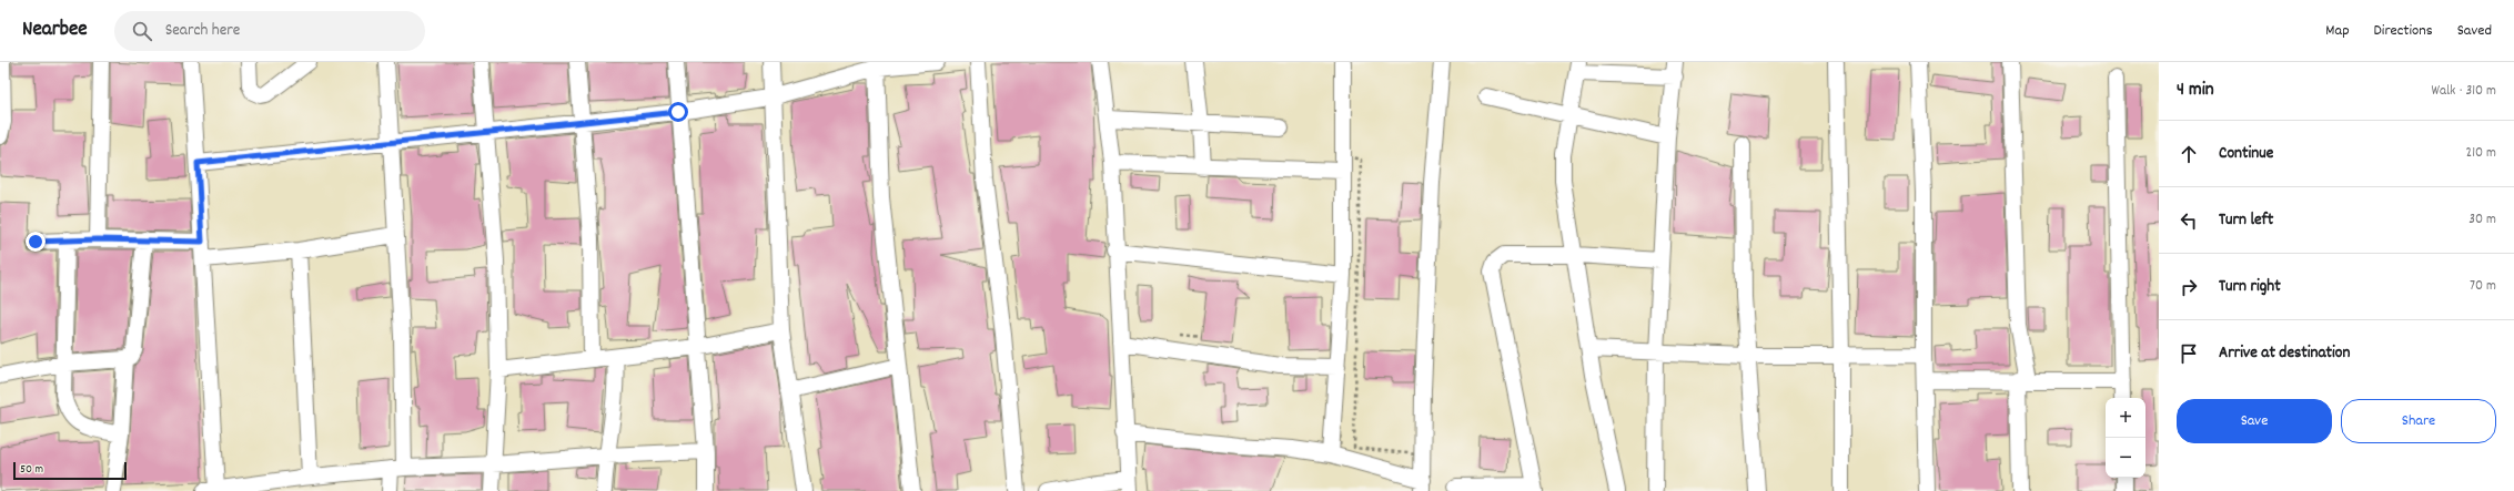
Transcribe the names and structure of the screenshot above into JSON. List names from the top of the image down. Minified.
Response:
{"scale_bar":"50 m","page":{"header":"Nearbee","search":"Search here","nav":["Map","Directions","Saved"],"heading":["4 min","Walk · 310 m"],"list":[["Continue","210 m"],["Turn left","30 m"],["Turn right","70 m"],"Arrive at destination"],"buttons":["Save","Share"],"map_buttons":["+","−"],"scale":"50 m"}}
